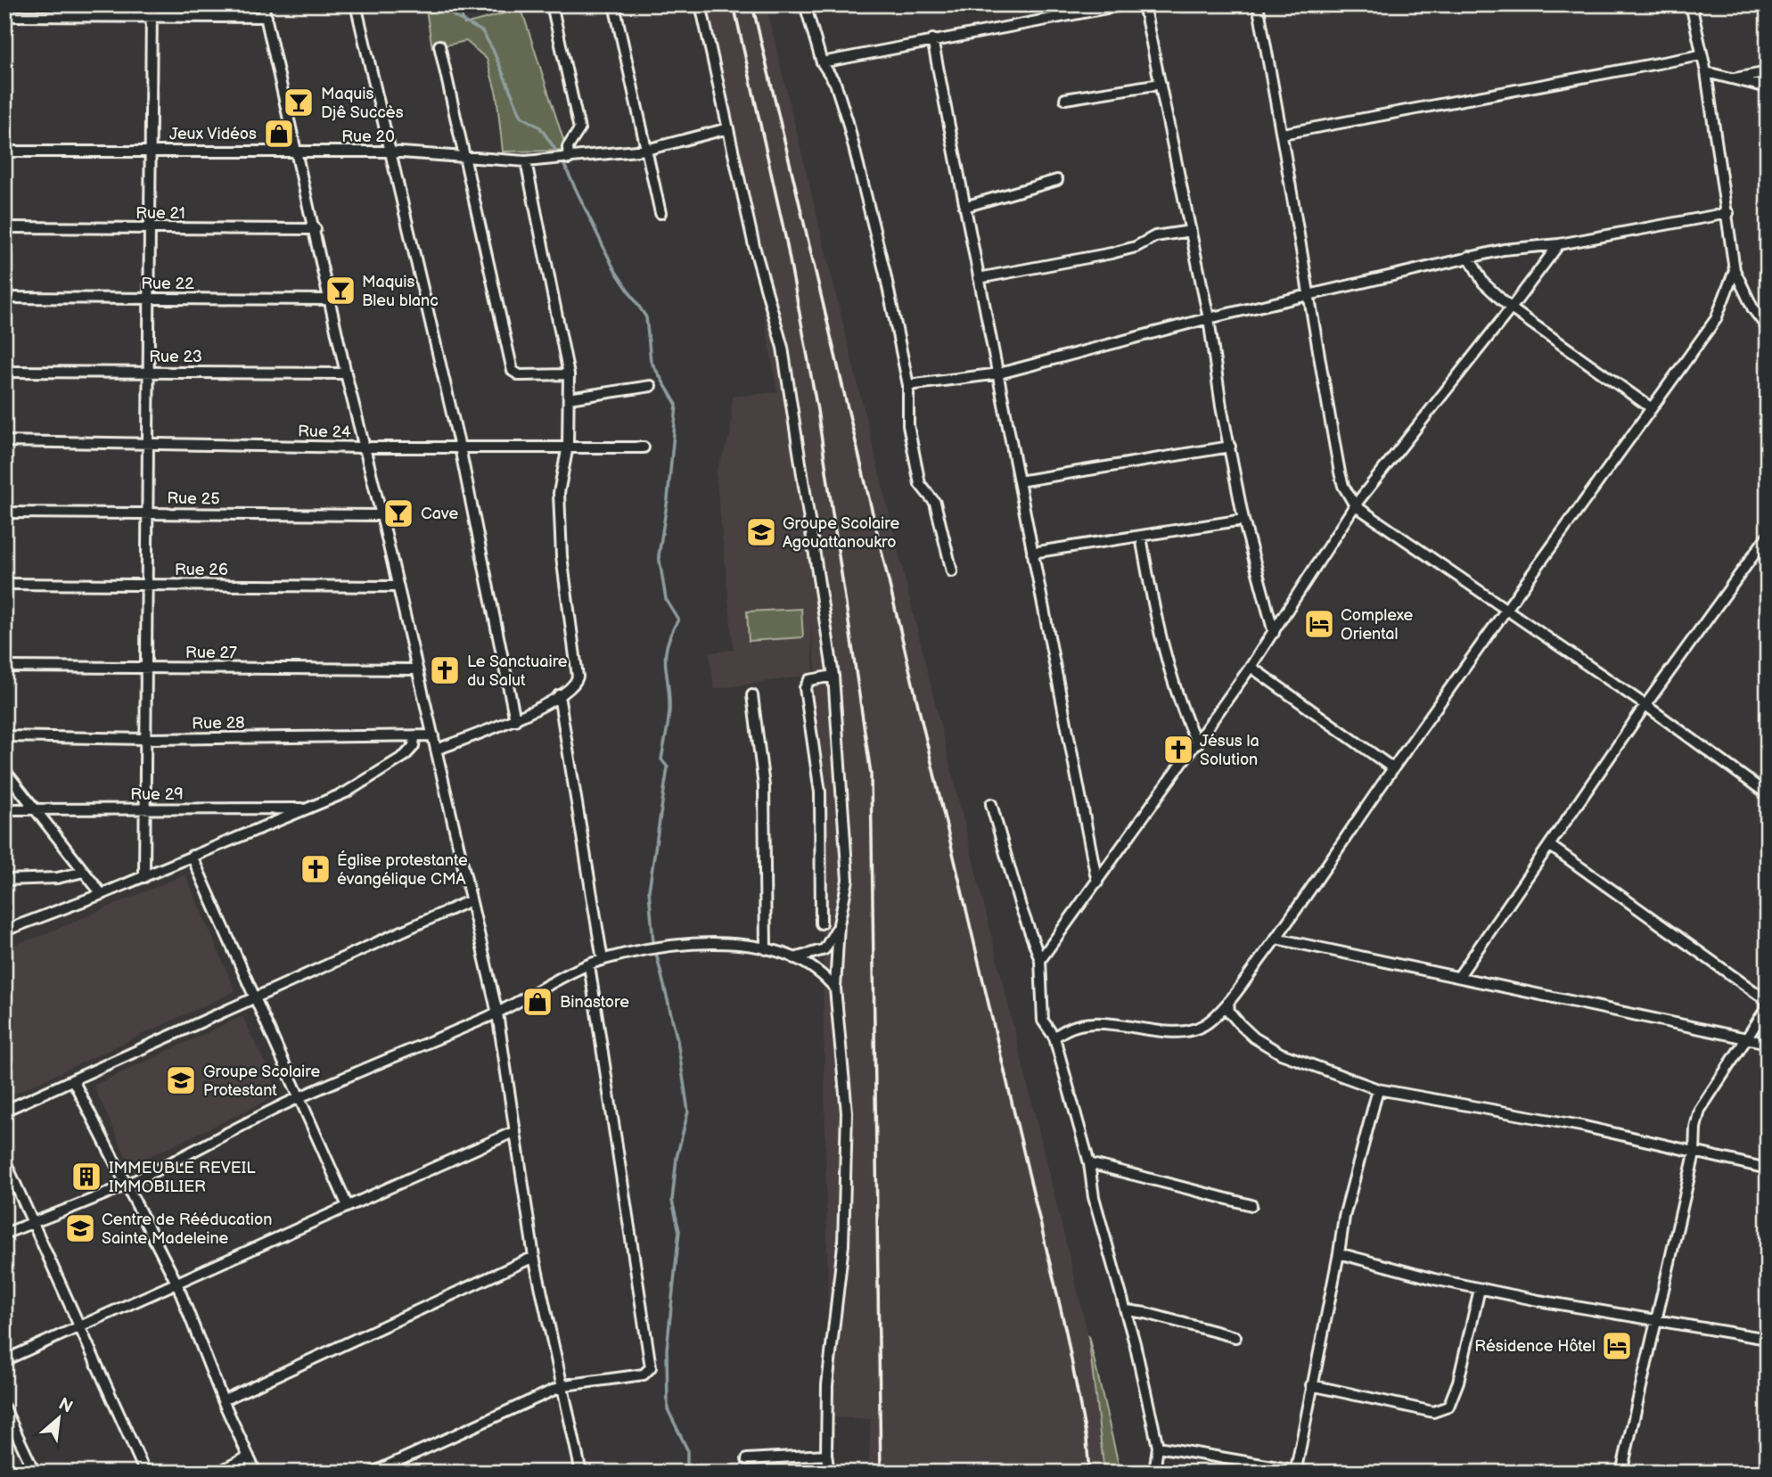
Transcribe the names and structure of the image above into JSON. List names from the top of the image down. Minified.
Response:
{"streets":{"street":["Rue 20","Rue 21","Rue 22","Rue 23","Rue 24","Rue 25","Rue 26","Rue 27","Rue 28","Rue 29"]},"places":{"bar":["Maquis Djê Succès","Maquis Bleu blanc","Cave"],"shop":["Jeux Vidéos","Binastore"],"school or university":["Groupe Scolaire Agouattanoukro","Groupe Scolaire Protestant","Centre de Rééducation Sainte Madeleine"],"hotel":["Complexe Oriental","Résidence Hôtel"],"church":["Le Sanctuaire du Salut","Jésus la Solution","Église protestante évangélique CMA"],"building":["IMMEUBLE REVEIL IMMOBILIER"]},"north":"top right"}
